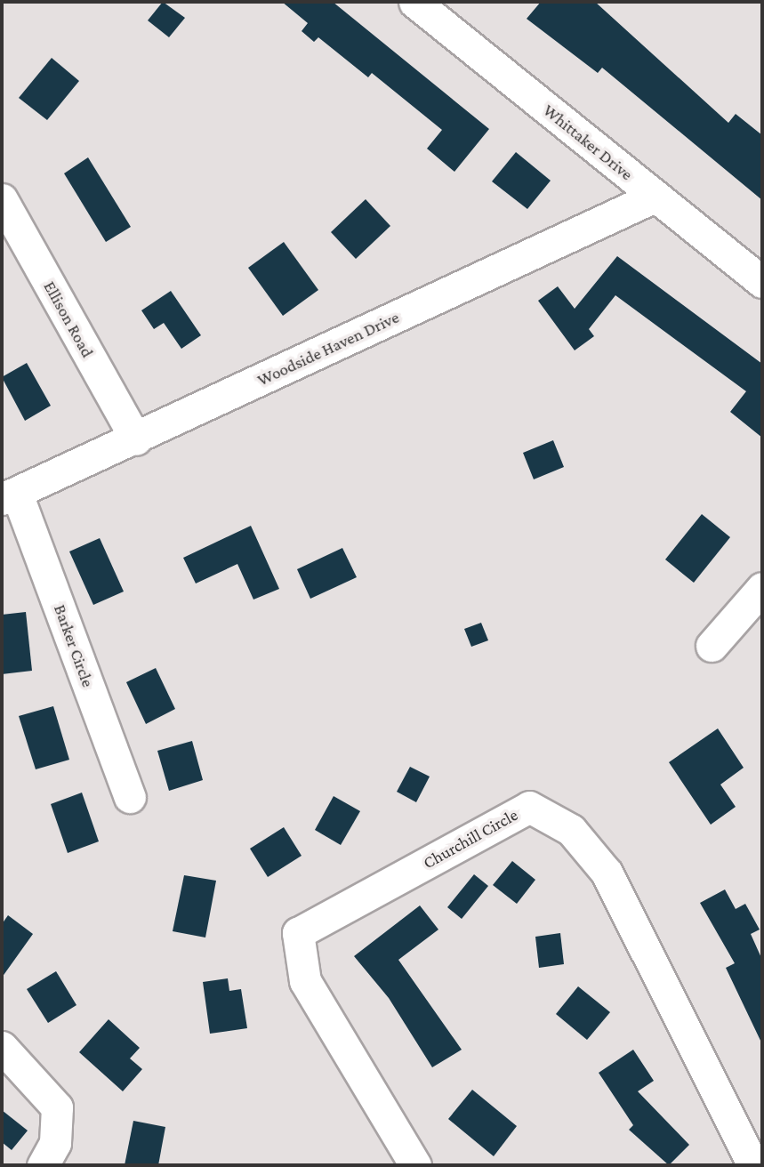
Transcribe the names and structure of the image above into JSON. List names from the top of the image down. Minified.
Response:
{"streets":{"street":["Whittaker Drive","Ellison Road","Woodside Haven Drive","Barker Circle","Churchill Circle"]},"crossings":[["Whittaker Drive","Woodside Haven Drive"],["Ellison Road","Woodside Haven Drive"],["Woodside Haven Drive","Barker Circle"]]}
